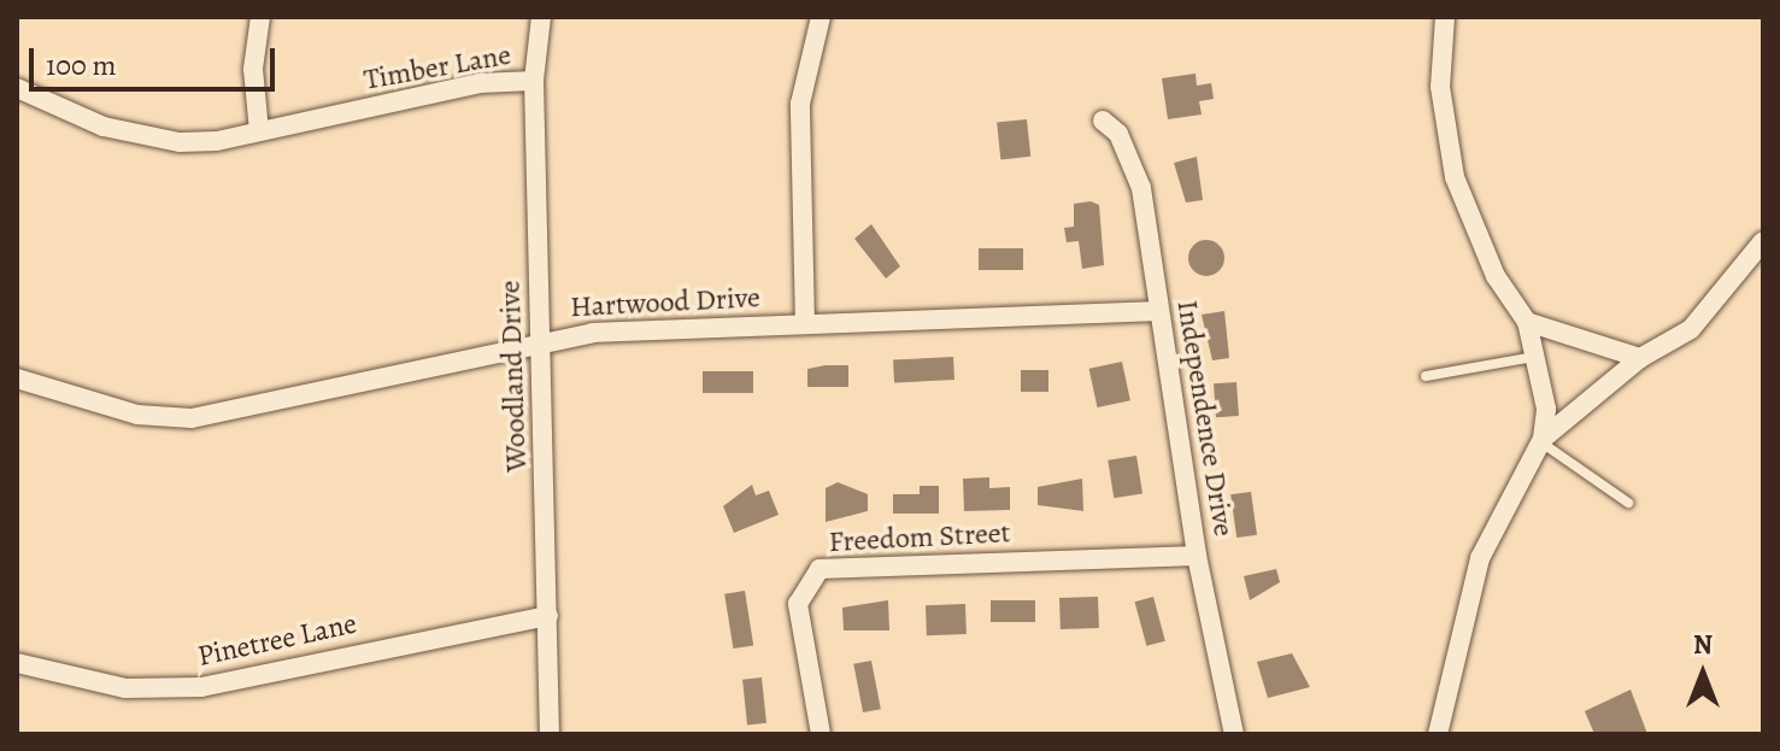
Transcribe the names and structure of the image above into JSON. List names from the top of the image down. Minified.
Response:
{"streets":{"street":["Timber Lane","Hartwood Drive","Woodland Drive","Independence Drive","Freedom Street","Pinetree Lane"]},"crossings":[["Timber Lane","Woodland Drive"],["Hartwood Drive","Woodland Drive"],["Hartwood Drive","Independence Drive"],["Woodland Drive","Pinetree Lane"],["Independence Drive","Freedom Street"]],"scale_bar":"100 m","north":"top"}
